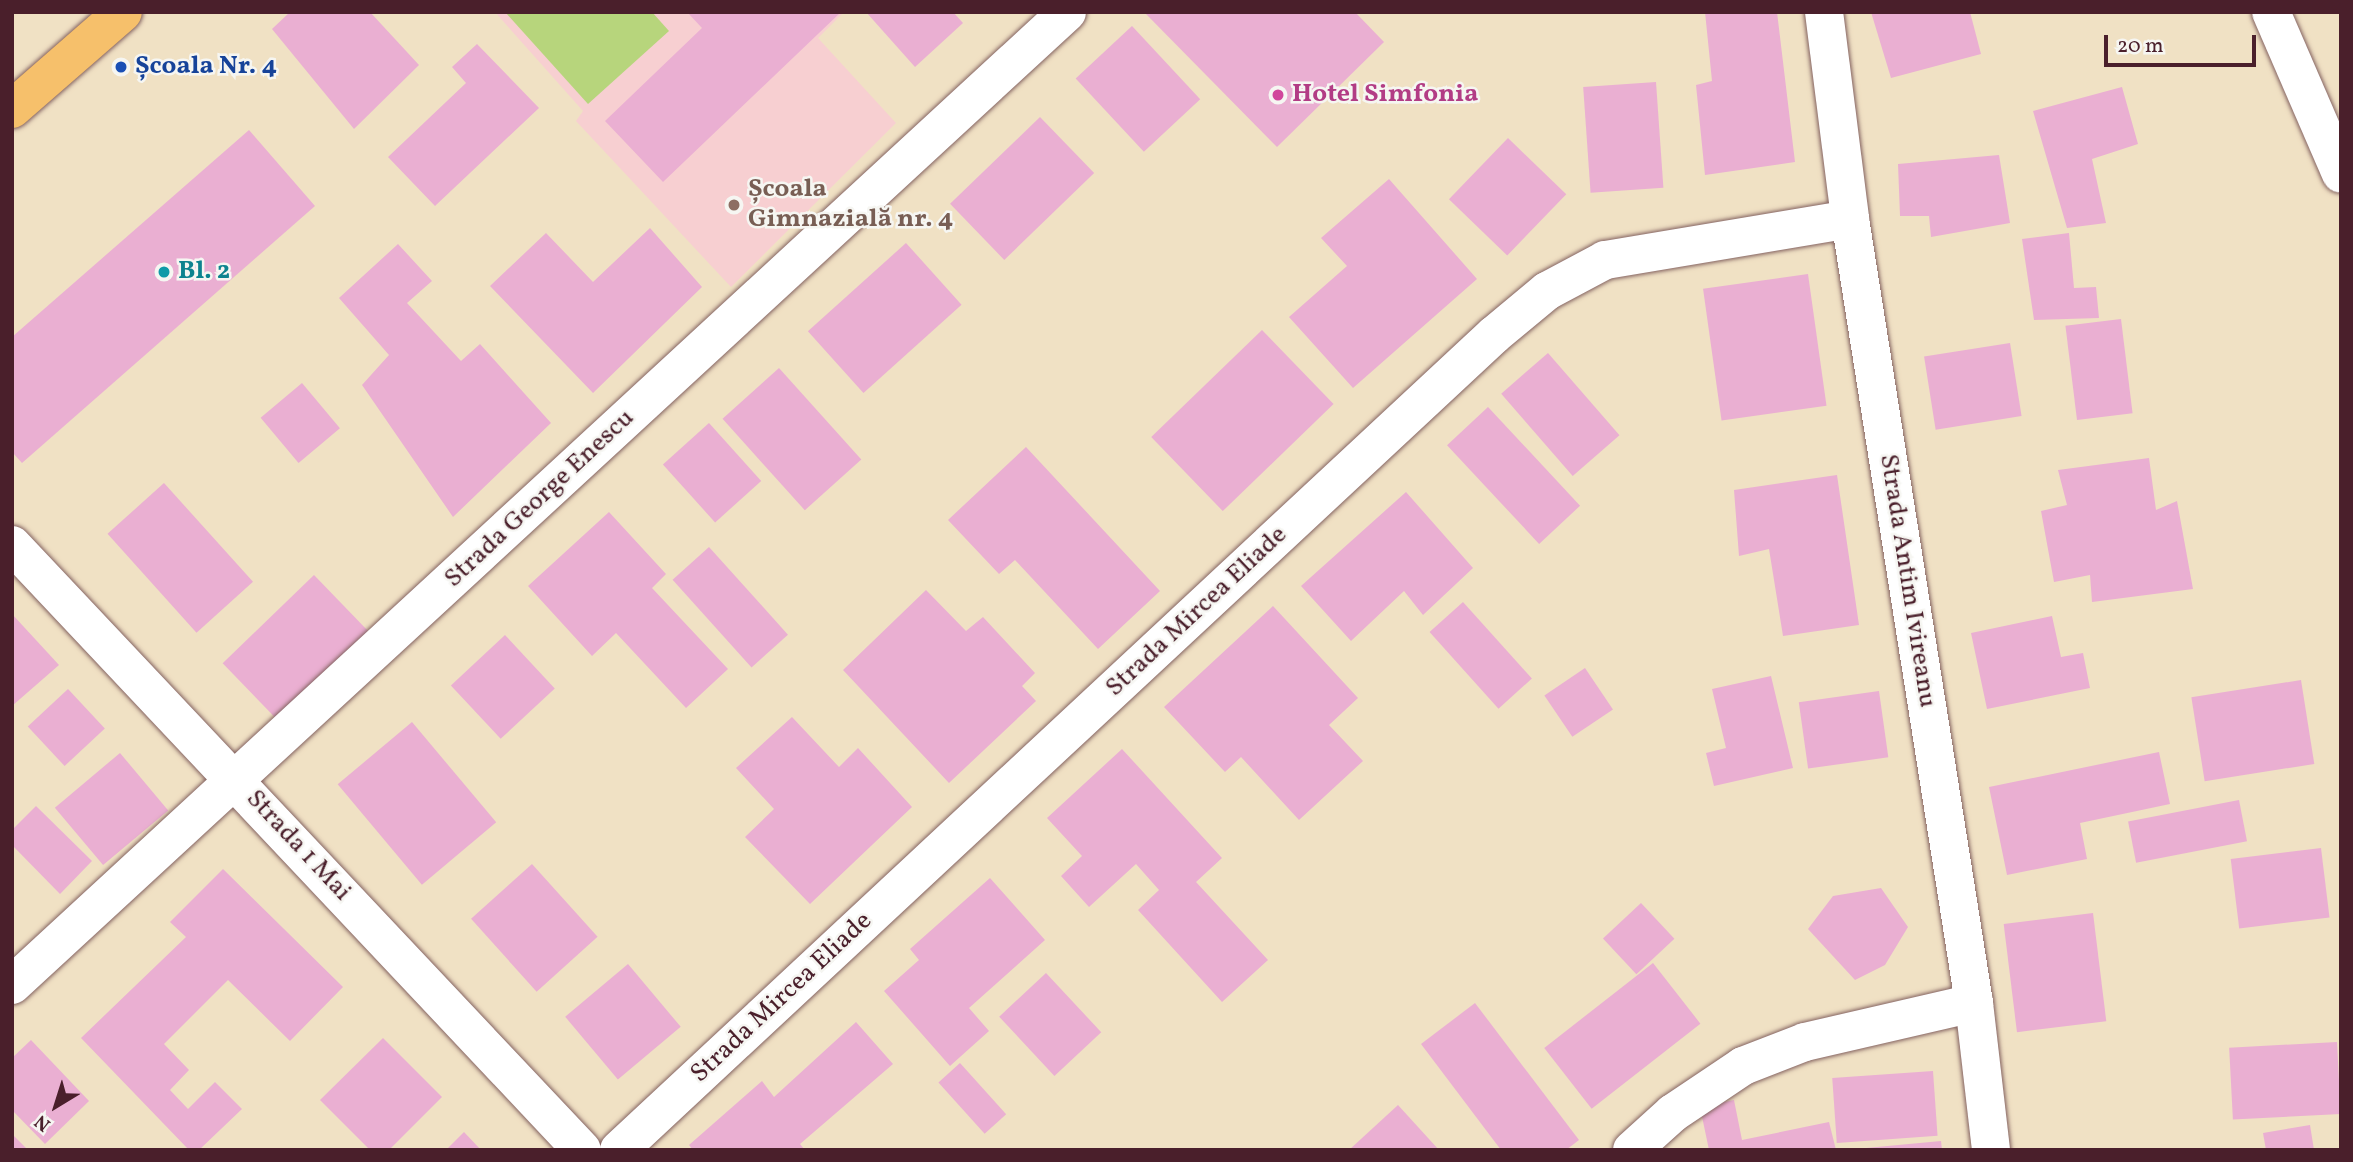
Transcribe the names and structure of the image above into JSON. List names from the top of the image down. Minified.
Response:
{"streets":{"street":["Strada George Enescu","Strada Antim Ivireanu","Strada Mircea Eliade","Strada 1 Mai"]},"crossings":[["Strada George Enescu","Strada 1 Mai"],["Strada Antim Ivireanu","Strada Mircea Eliade"]],"places":["Școala Nr. 4","Hotel Simfonia","Școala Gimnazială nr. 4","Bl. 2"],"scale_bar":"20 m","north":"bottom left"}
